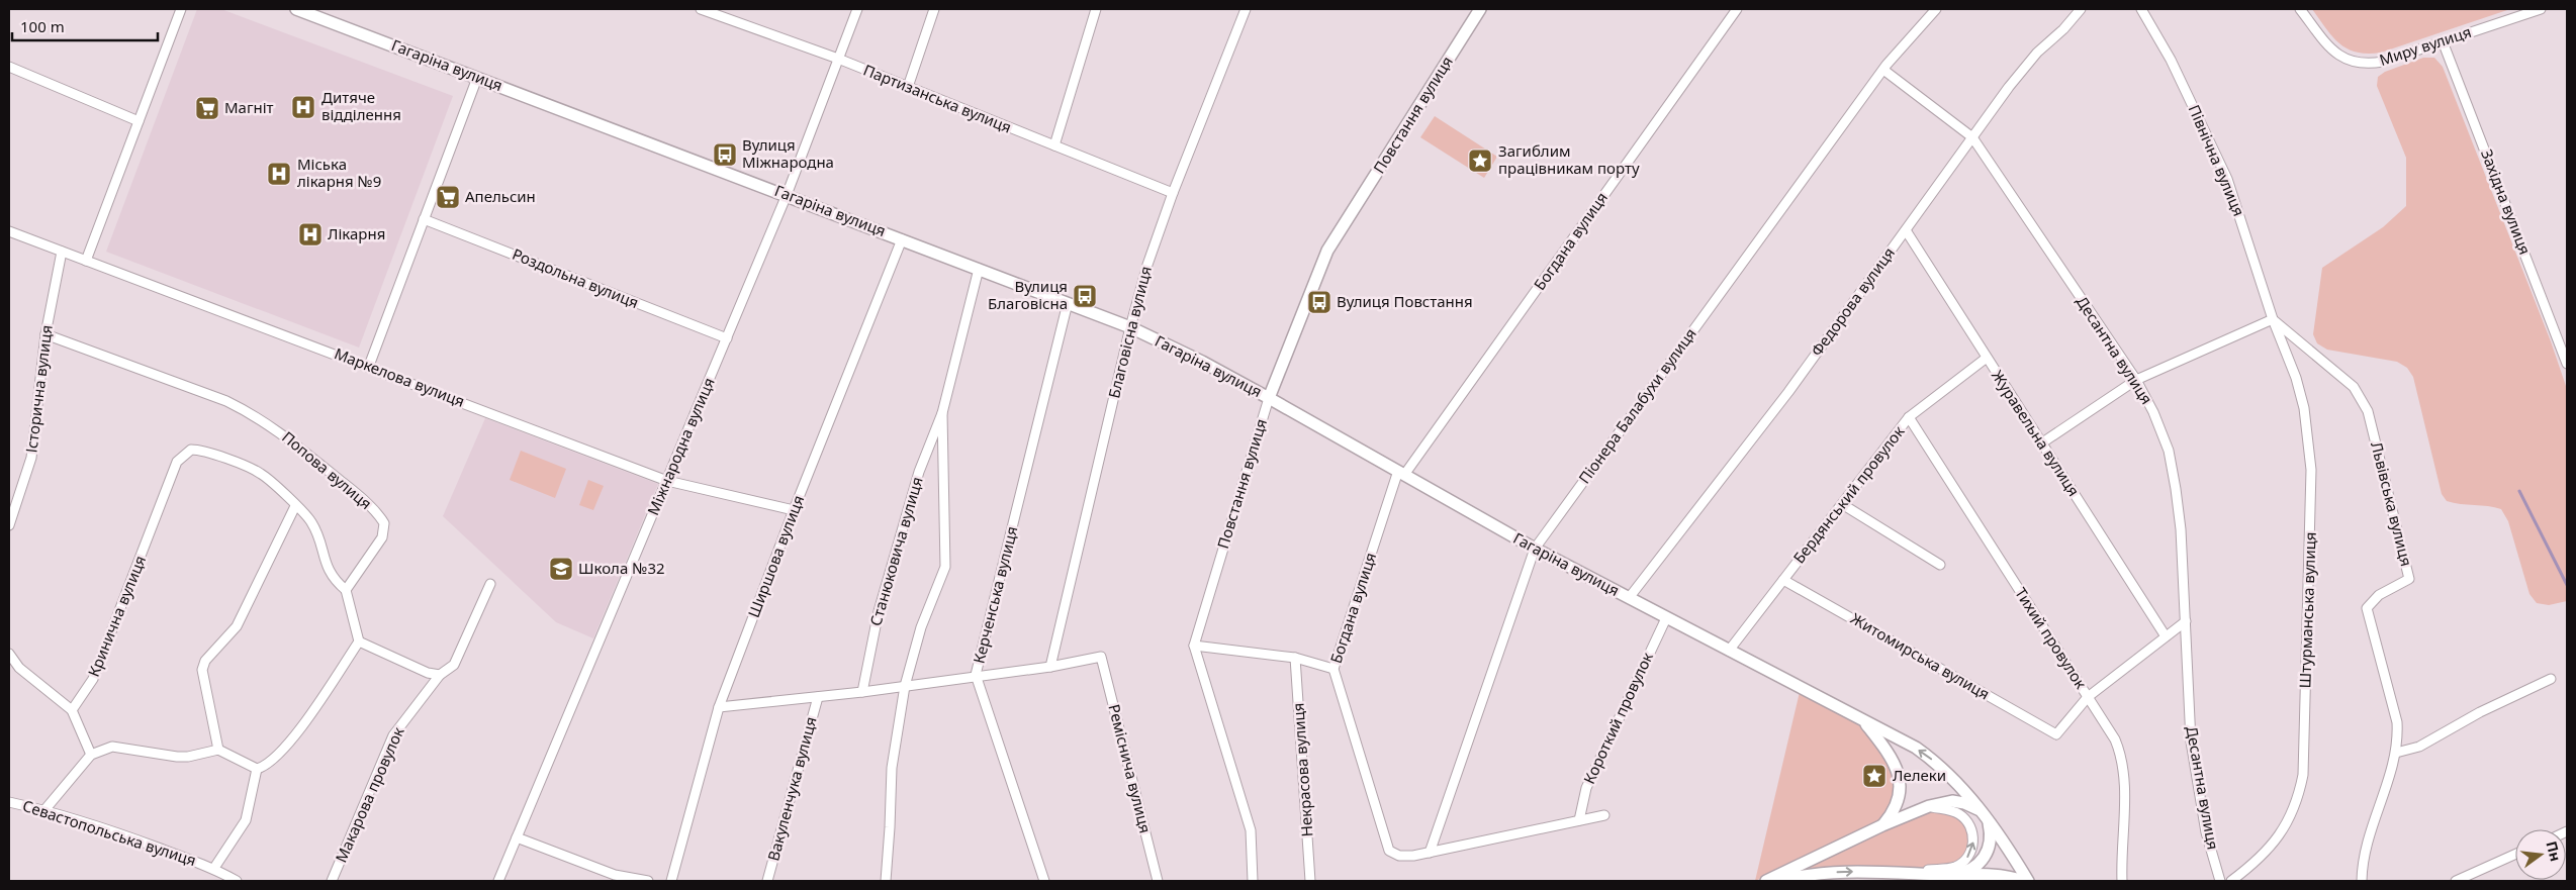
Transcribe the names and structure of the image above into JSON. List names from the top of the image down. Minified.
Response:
{"streets":{"street":["Миру вулиця","Гагаріна вулиця","Партизанська вулиця","Повстання вулиця","Північна вулиця","Західна вулиця","Богдана вулиця","Роздольна вулиця","Федорова вулиця","Благовісна вулиця","Десантна вулиця","Маркелова вулиця","Історична вулиця","Піонера Балабухи вулиця","Журавельна вулиця","Міжнародна вулиця","Попова вулиця","Бердянський провулок","Львівська вулиця","Станюковича вулиця","Ширшова вулиця","Керченська вулиця","Штурманська вулиця","Кринична вулиця","Тихий провулок","Житомирська вулиця","Короткий провулок","Реміснича вулиця","Некрасова вулиця","Вакуленчука вулиця","Макарова провулок","Севастопольська вулиця"]},"crossings":[["Миру вулиця","Західна вулиця"],["Гагаріна вулиця","Повстання вулиця"],["Гагаріна вулиця","Богдана вулиця"],["Гагаріна вулиця","Федорова вулиця"],["Гагаріна вулиця","Благовісна вулиця"],["Гагаріна вулиця","Піонера Балабухи вулиця"],["Гагаріна вулиця","Міжнародна вулиця"],["Гагаріна вулиця","Бердянський провулок"],["Гагаріна вулиця","Станюковича вулиця"],["Гагаріна вулиця","Ширшова вулиця"],["Гагаріна вулиця","Керченська вулиця"],["Гагаріна вулиця","Короткий провулок"],["Партизанська вулиця","Благовісна вулиця"],["Партизанська вулиця","Міжнародна вулиця"],["Північна вулиця","Львівська вулиця"],["Північна вулиця","Штурманська вулиця"],["Богдана вулиця","Піонера Балабухи вулиця"],["Роздольна вулиця","Міжнародна вулиця"],["Федорова вулиця","Десантна вулиця"],["Федорова вулиця","Журавельна вулиця"],["Благовісна вулиця","Реміснича вулиця"],["Десантна вулиця","Піонера Балабухи вулиця"],["Маркелова вулиця","Історична вулиця"],["Маркелова вулиця","Міжнародна вулиця"],["Маркелова вулиця","Ширшова вулиця"],["Історична вулиця","Попова вулиця"],["Журавельна вулиця","Бердянський провулок"],["Бердянський провулок","Тихий провулок"],["Бердянський провулок","Житомирська вулиця"],["Львівська вулиця","Штурманська вулиця"],["Тихий провулок","Житомирська вулиця"]],"places":{"hospital":["Дитяче відділення","Міська лікарня №9","Лікарня"],"supermarket":["Магніт","Апельсин"],"bus stop":["Вулиця Міжнародна","Вулиця Благовісна","Вулиця Повстання"],"place":["Загиблим працівникам порту","Лелеки"],"school or university":["Школа №32"]},"scale_bar":"100 m","north":"right"}
